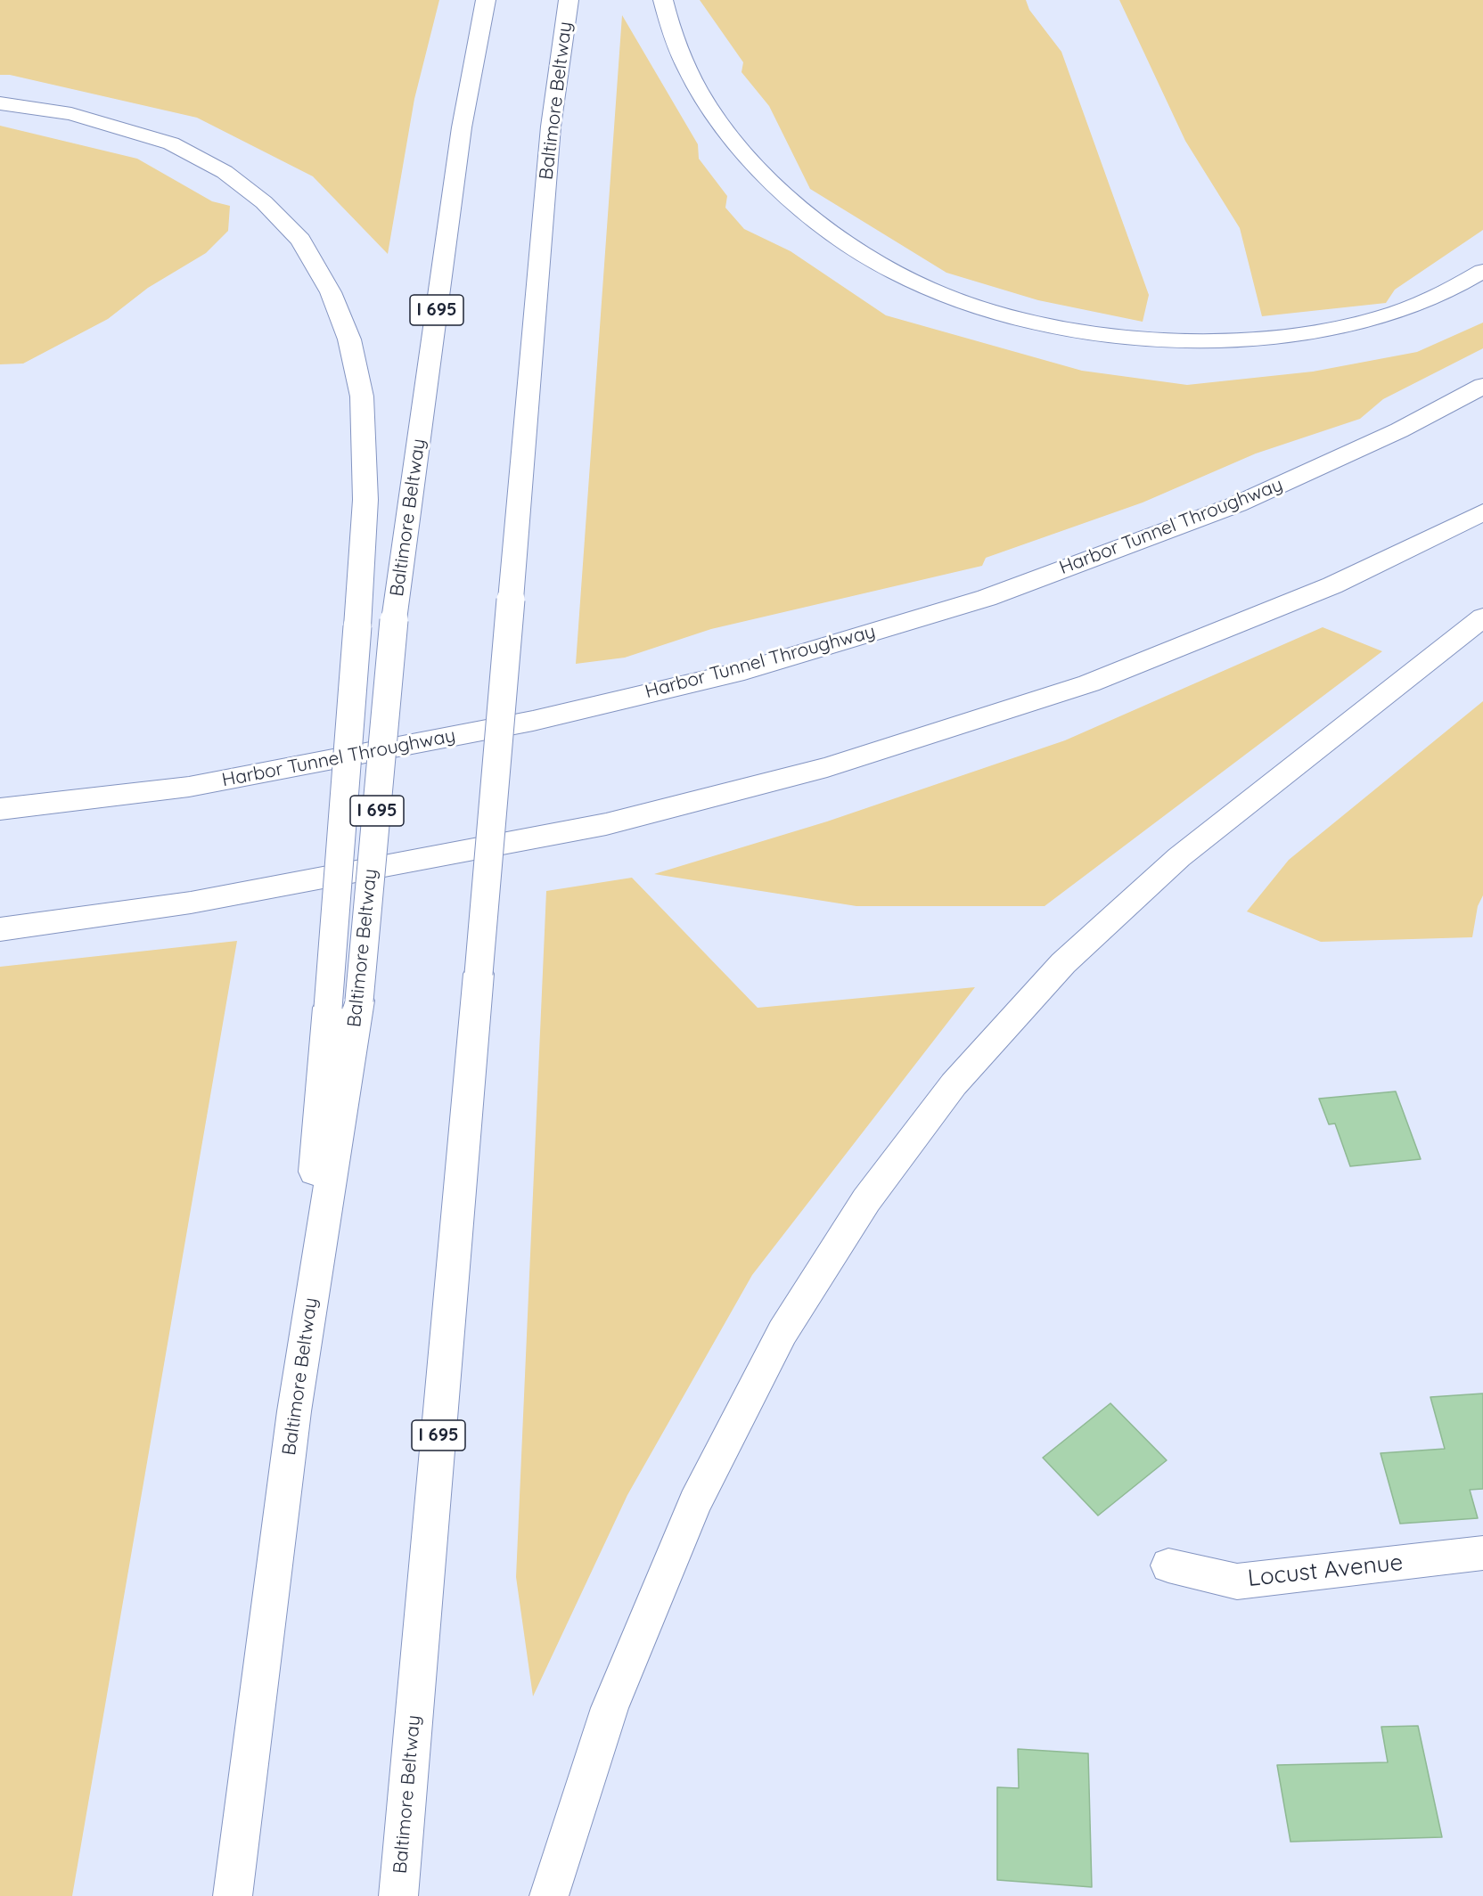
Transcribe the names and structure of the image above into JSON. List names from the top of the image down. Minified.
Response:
{"streets":{"main road":["Baltimore Beltway","I 695","Harbor Tunnel Throughway","Locust Avenue"]}}
